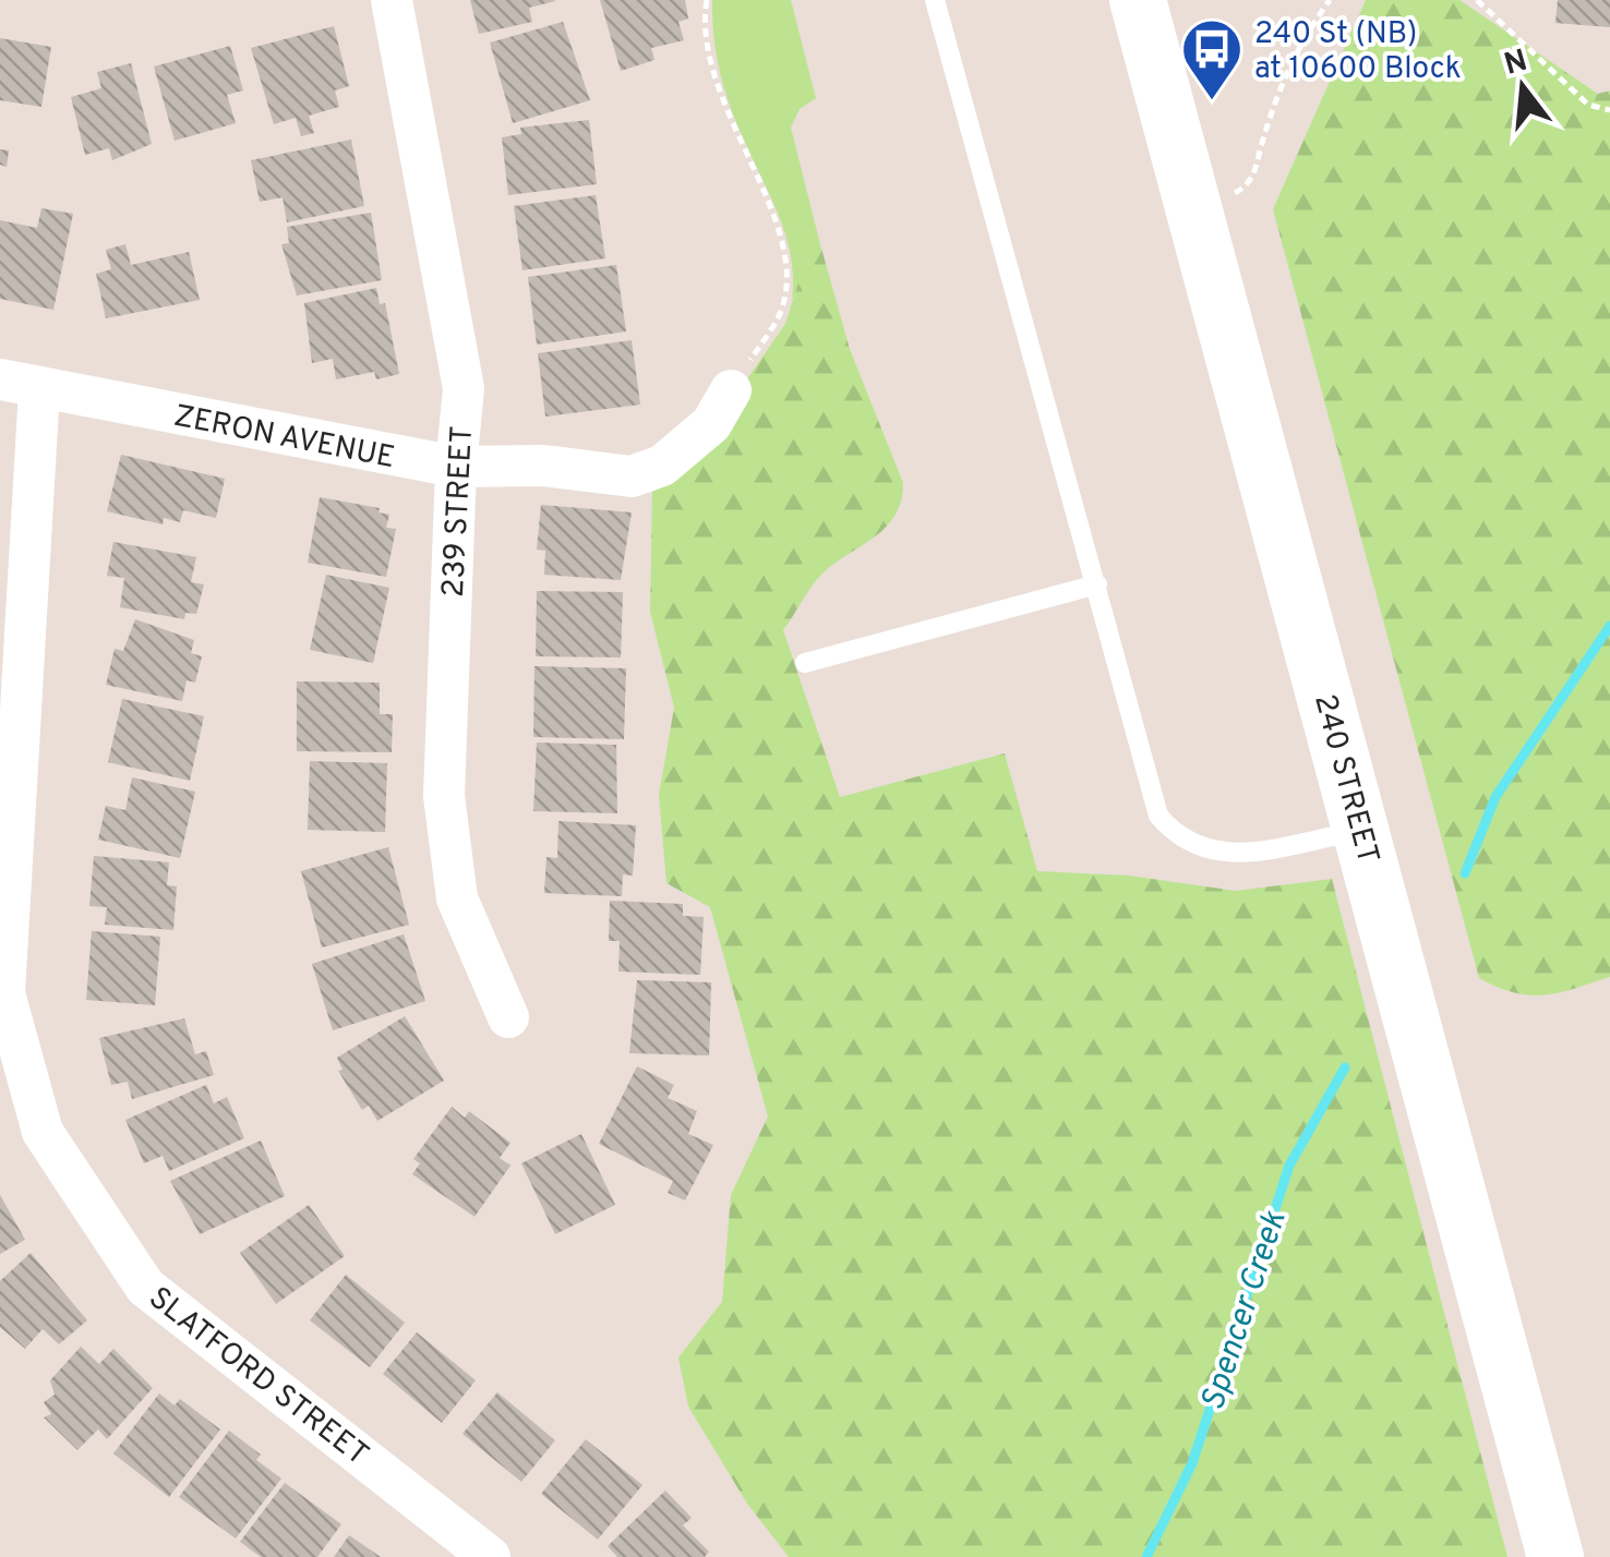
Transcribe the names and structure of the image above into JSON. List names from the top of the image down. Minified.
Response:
{"streets":{"main road":["240 STREET"],"street":["ZERON AVENUE","239 STREET","SLATFORD STREET"]},"crossings":[["ZERON AVENUE","239 STREET"],["ZERON AVENUE","SLATFORD STREET"]],"water":["Spencer Creek"],"places":{"bus stop":["240 St (NB) at 10600 Block"]},"north":"top"}
